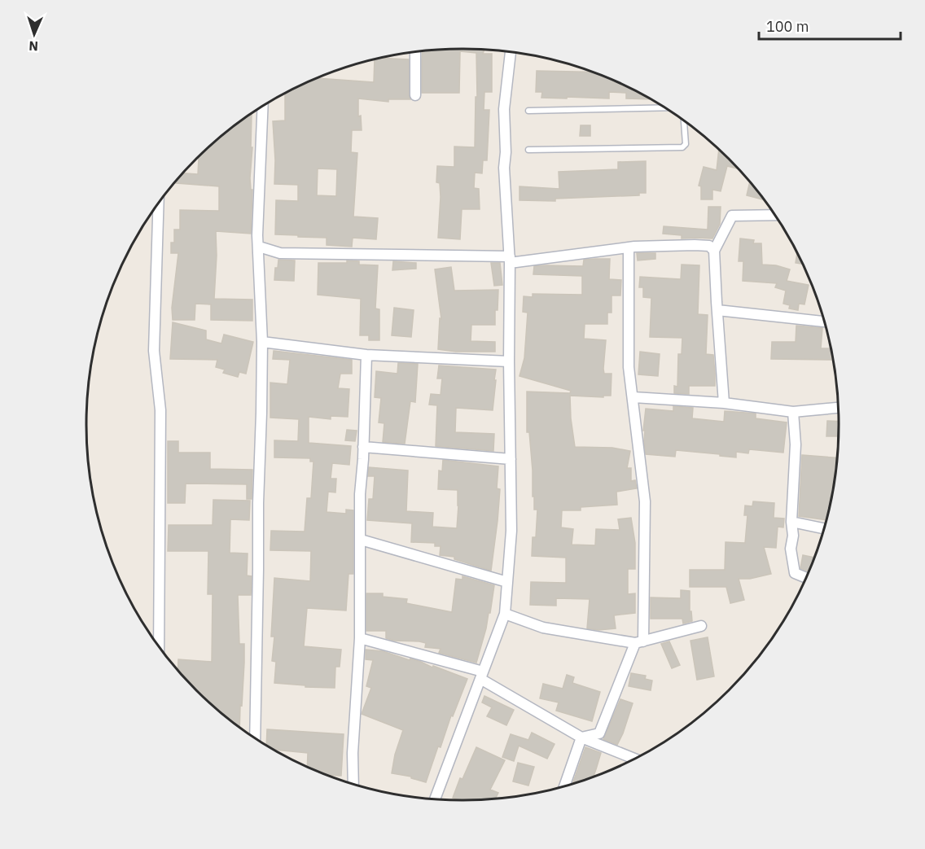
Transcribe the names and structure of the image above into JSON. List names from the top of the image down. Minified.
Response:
{"scale_bar":"100 m","north":"bottom"}
